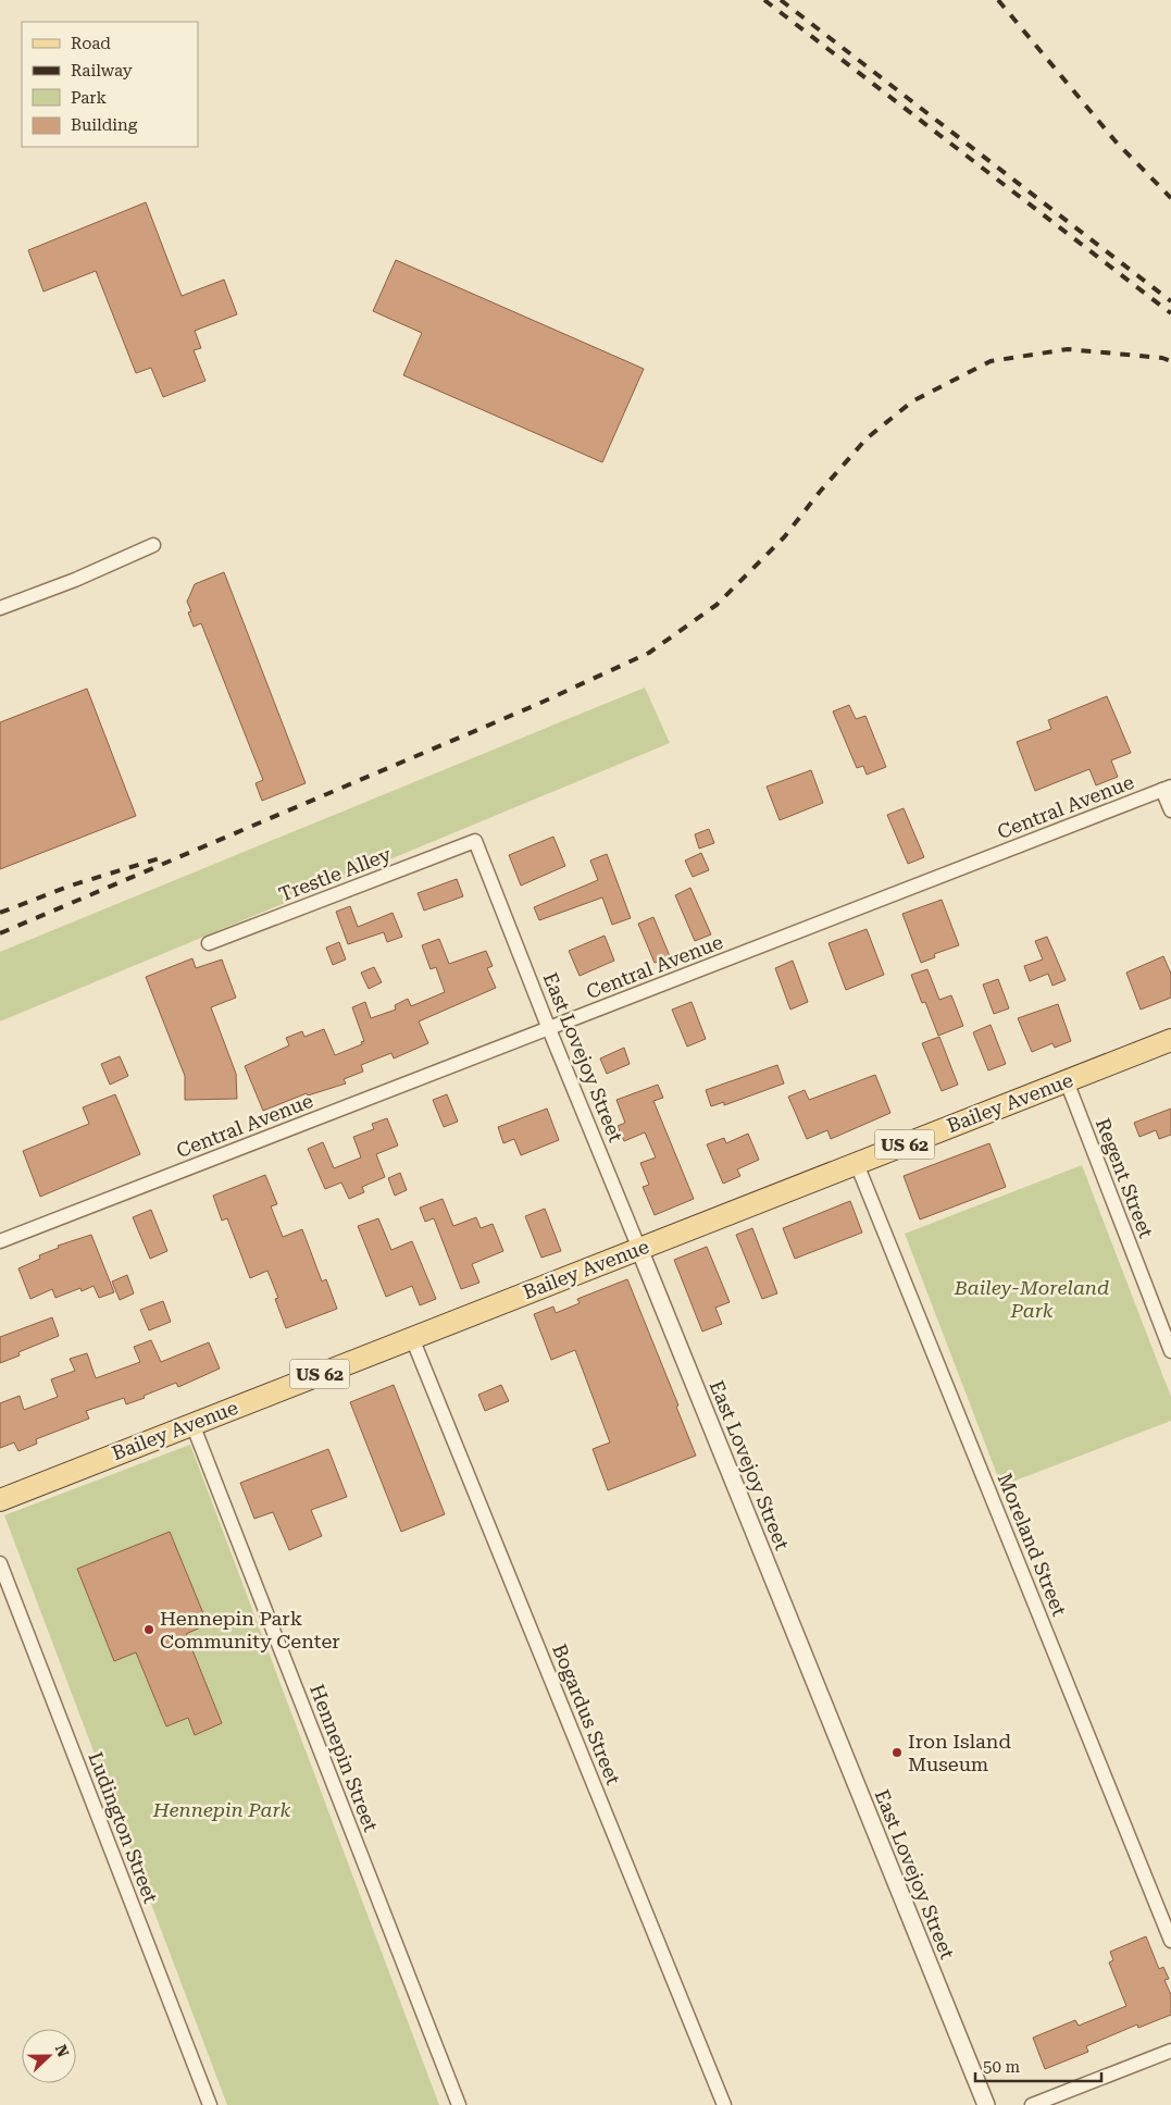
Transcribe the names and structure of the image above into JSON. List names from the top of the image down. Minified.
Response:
{"streets":{"main road":["Bailey Avenue","US 62"],"street":["Central Avenue","Trestle Alley","East Lovejoy Street","Regent Street","Moreland Street","Bogardus Street","Hennepin Street","Ludington Street"]},"crossings":[["Central Avenue","East Lovejoy Street"],["Trestle Alley","East Lovejoy Street"],["East Lovejoy Street","Bailey Avenue"],["Bailey Avenue","Regent Street"],["Bailey Avenue","Moreland Street"],["Bailey Avenue","Bogardus Street"],["Bailey Avenue","Hennepin Street"]],"parks":["Bailey-Moreland Park","Hennepin Park"],"places":["Hennepin Park Community Center","Iron Island Museum"],"legend":["Road","Railway","Park","Building"],"scale_bar":"50 m","north":"right"}
